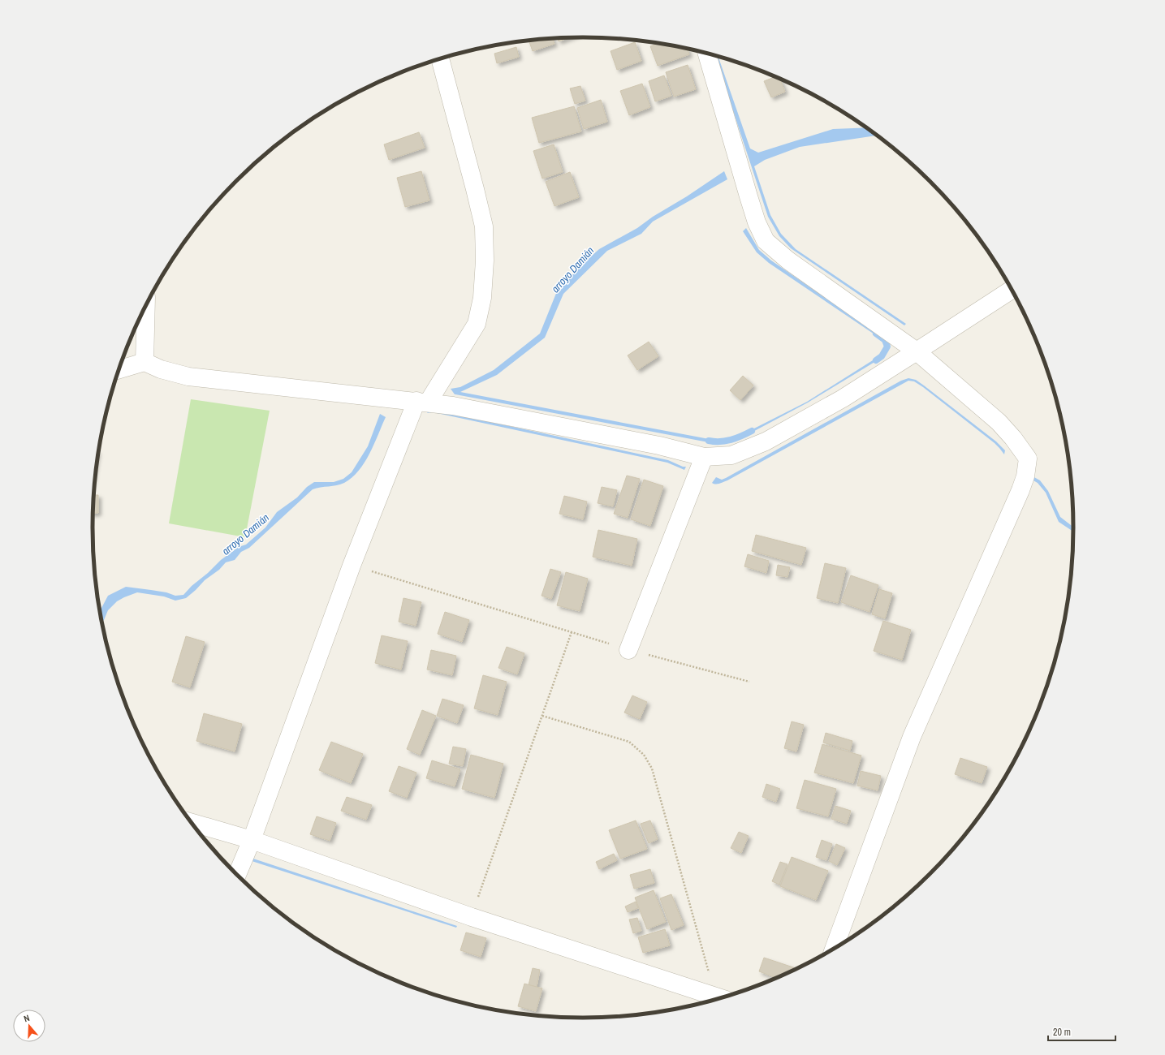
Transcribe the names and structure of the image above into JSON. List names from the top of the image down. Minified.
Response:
{"water":["arroyo Damián"],"scale_bar":"20 m","north":"top"}
